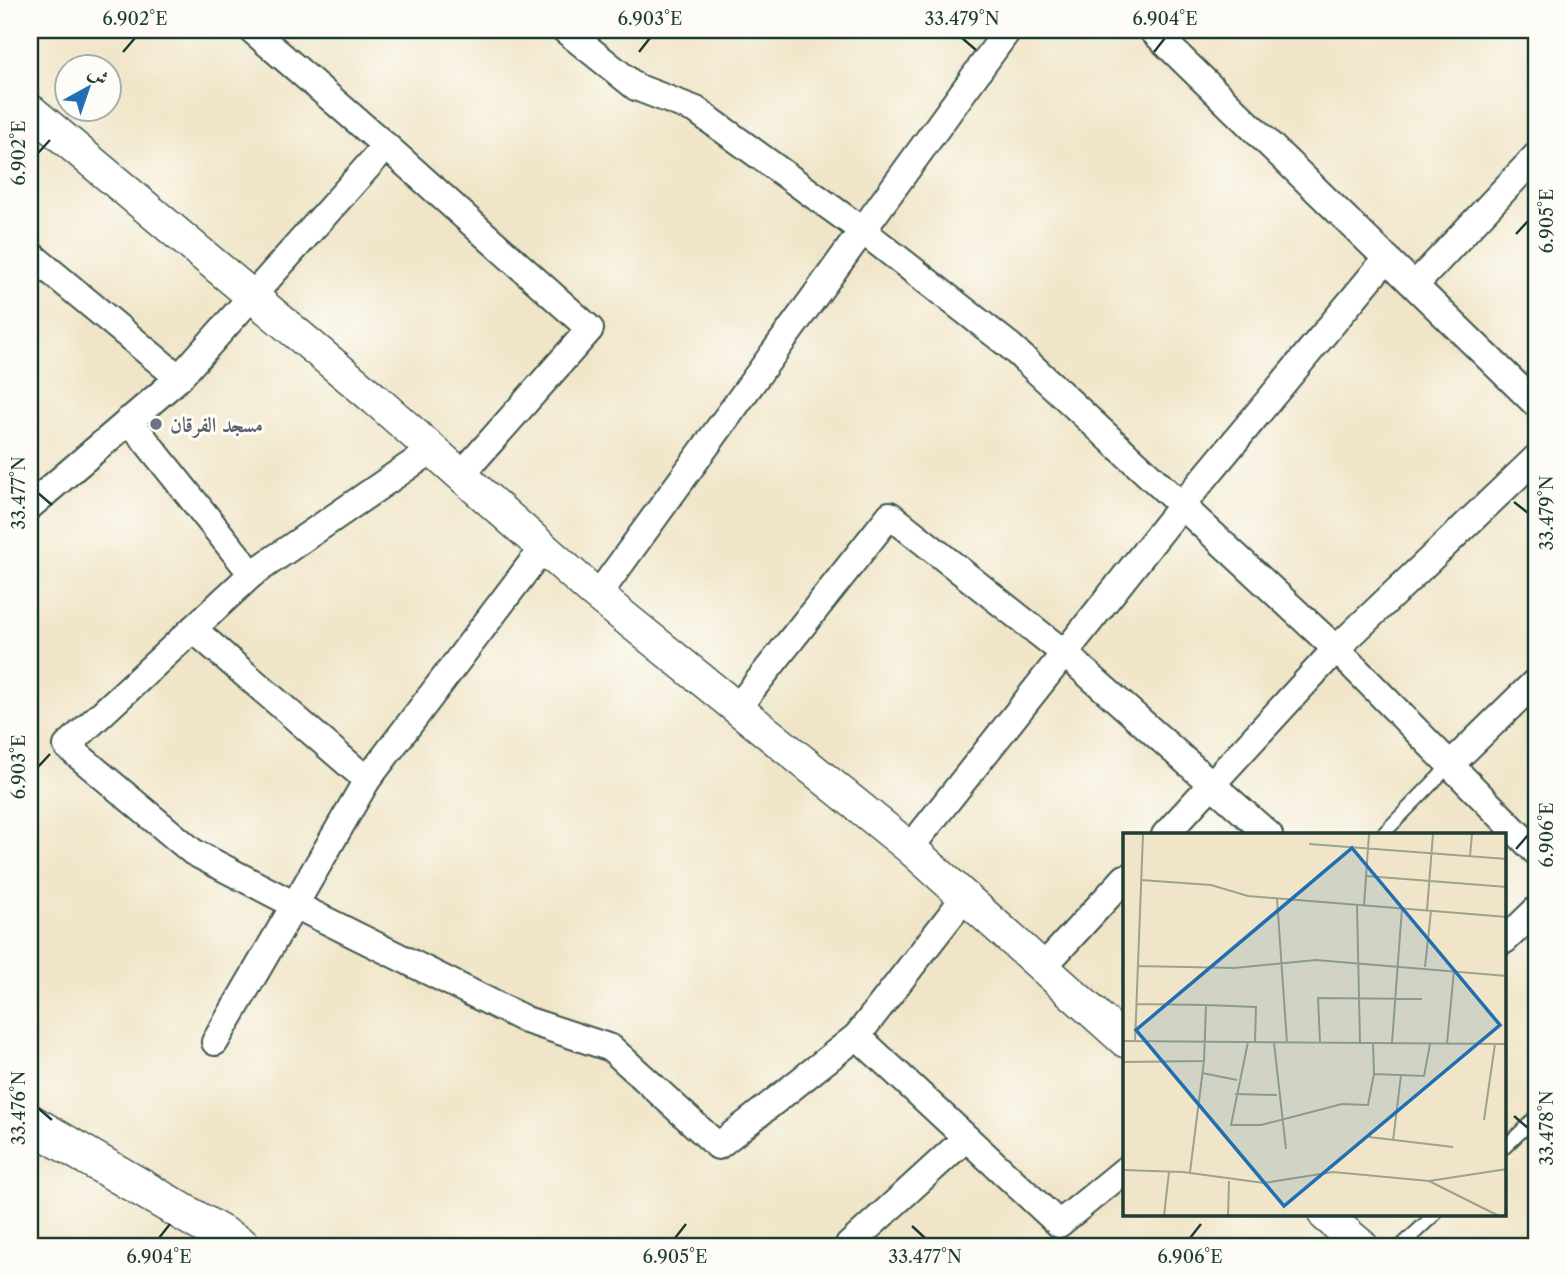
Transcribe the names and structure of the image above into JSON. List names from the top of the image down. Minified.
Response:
{"places":["مسجد الفرقان"],"north":"top right","coordinates":["6.902°E","6.903°E","33.479°N","6.904°E","6.905°E","33.477°N","6.906°E","33.476°N","33.478°N"]}
